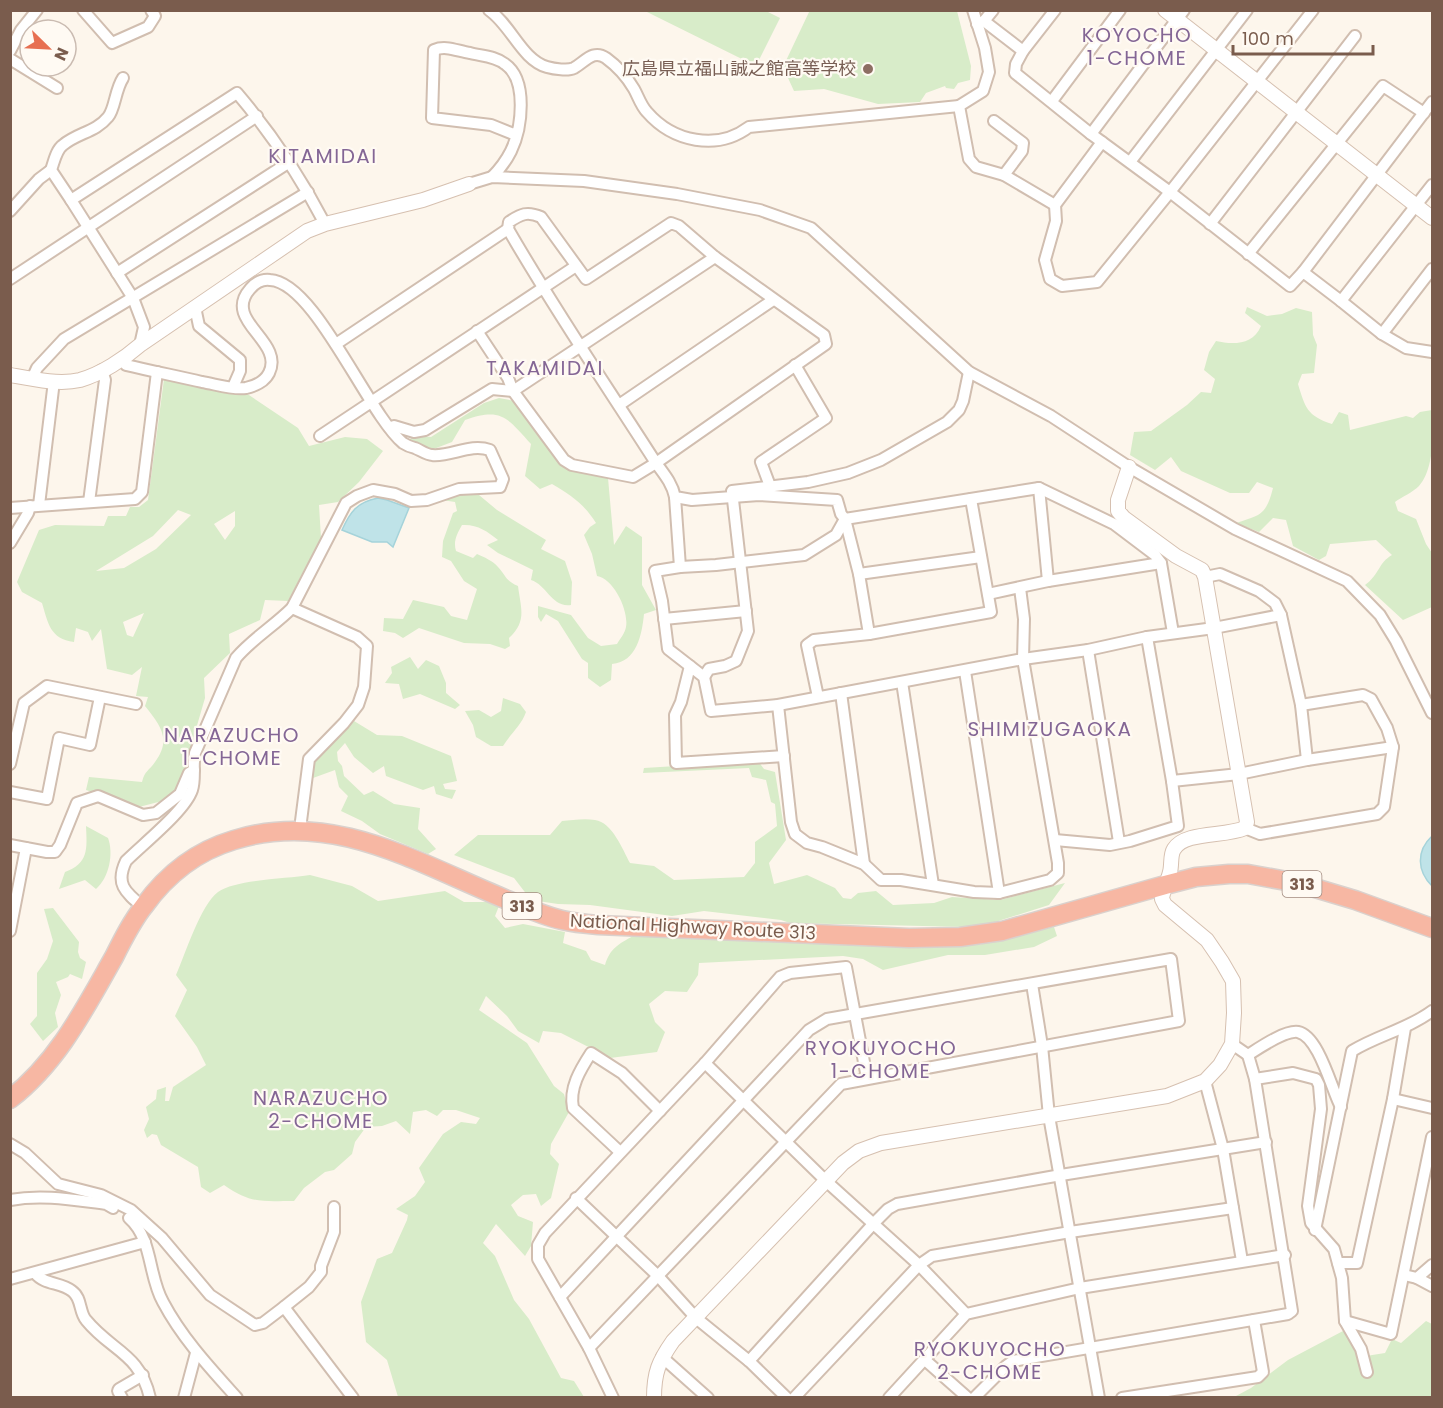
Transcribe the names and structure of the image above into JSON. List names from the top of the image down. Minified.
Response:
{"streets":{"highway":["313","National Highway Route 313"]},"districts":["KOYOCHO 1-CHOME","KITAMIDAI","TAKAMIDAI","SHIMIZUGAOKA","NARAZUCHO 1-CHOME","RYOKUYOCHO 1-CHOME","NARAZUCHO 2-CHOME","RYOKUYOCHO 2-CHOME"],"places":["広島県立福山誠之館高等学校"],"scale_bar":"100 m","north":"bottom right"}
